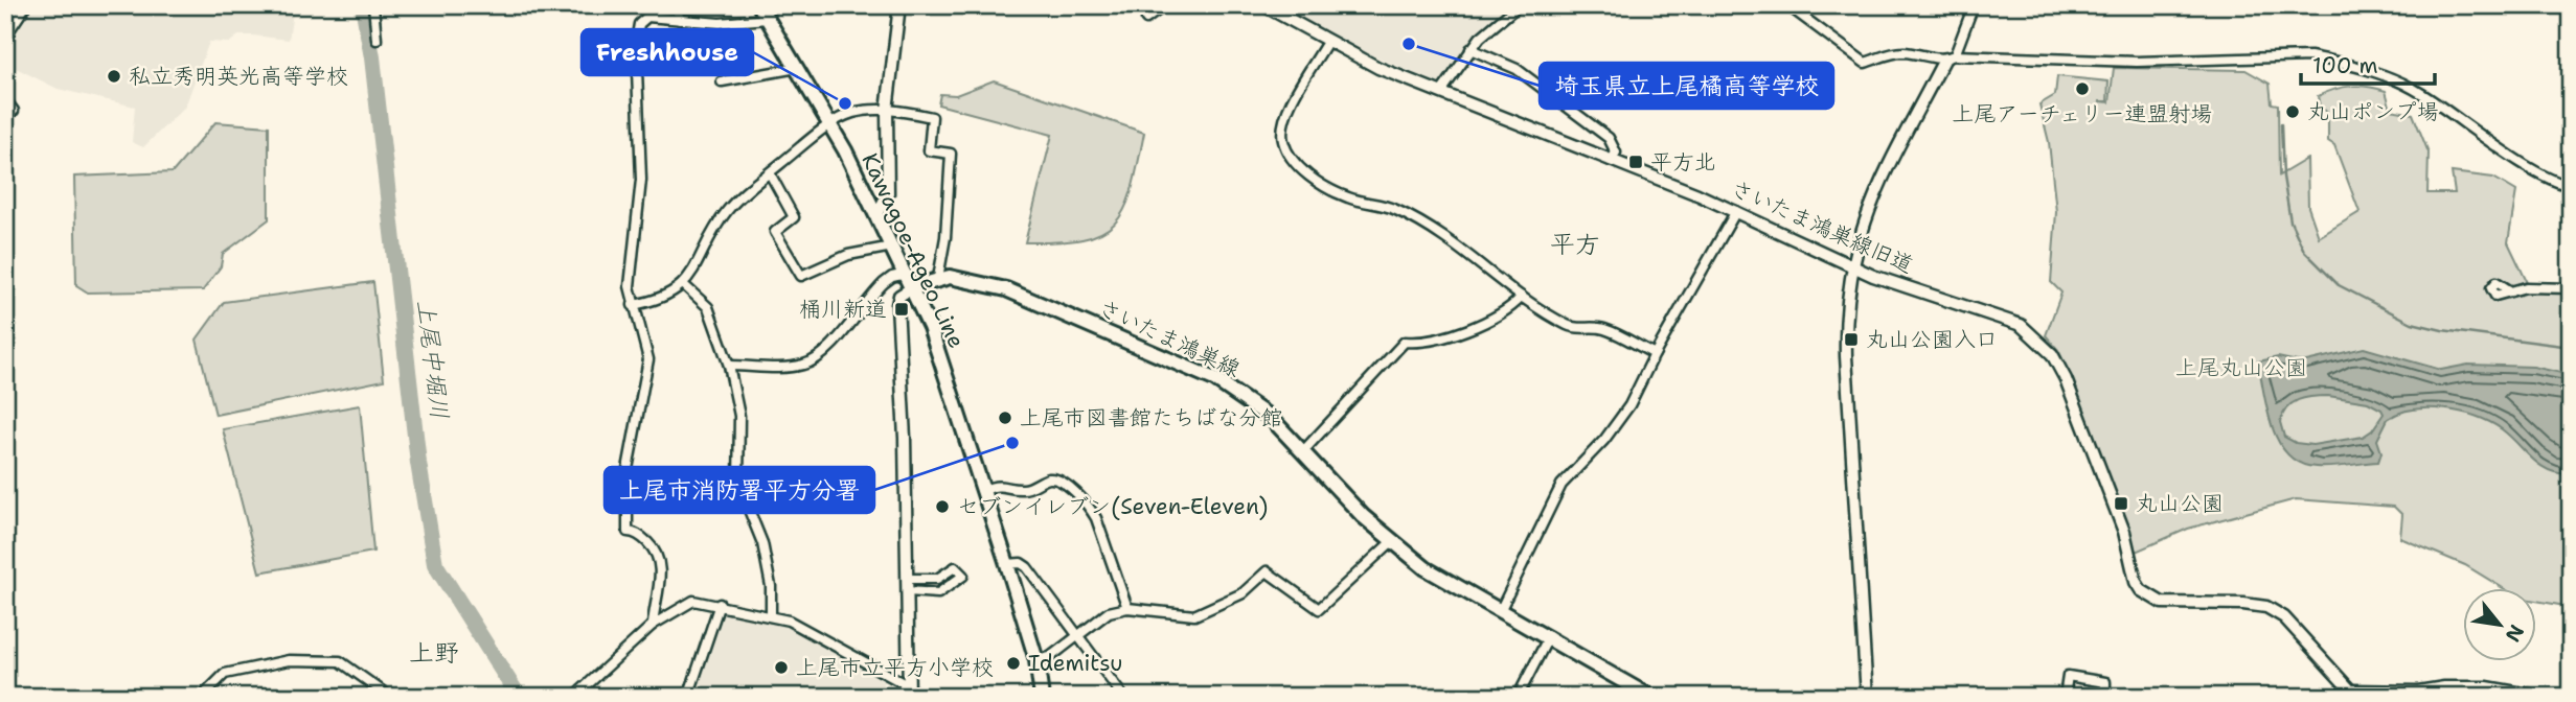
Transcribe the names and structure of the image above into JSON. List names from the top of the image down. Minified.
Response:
{"streets":{"main road":["Kawagoe-Ageo Line","さいたま鴻巣線"],"street":["さいたま鴻巣線旧道"]},"crossings":[["Kawagoe-Ageo Line","さいたま鴻巣線"]],"districts":["平方","上野"],"water":["上尾中堀川"],"parks":["上尾丸山公園"],"places":{"other":["埼玉県立上尾橘高等学校","私立秀明英光高等学校","上尾アーチェリー連盟射場","Freshhouse","丸山ポンプ場","上尾市図書館たちばな分館","上尾市消防署平方分署","セブンイレブン(Seven-Eleven)","Idemitsu","上尾市立平方小学校"],"transit":["平方北","桶川新道","丸山公園入口","丸山公園"]},"scale_bar":"100 m","north":"bottom right"}
